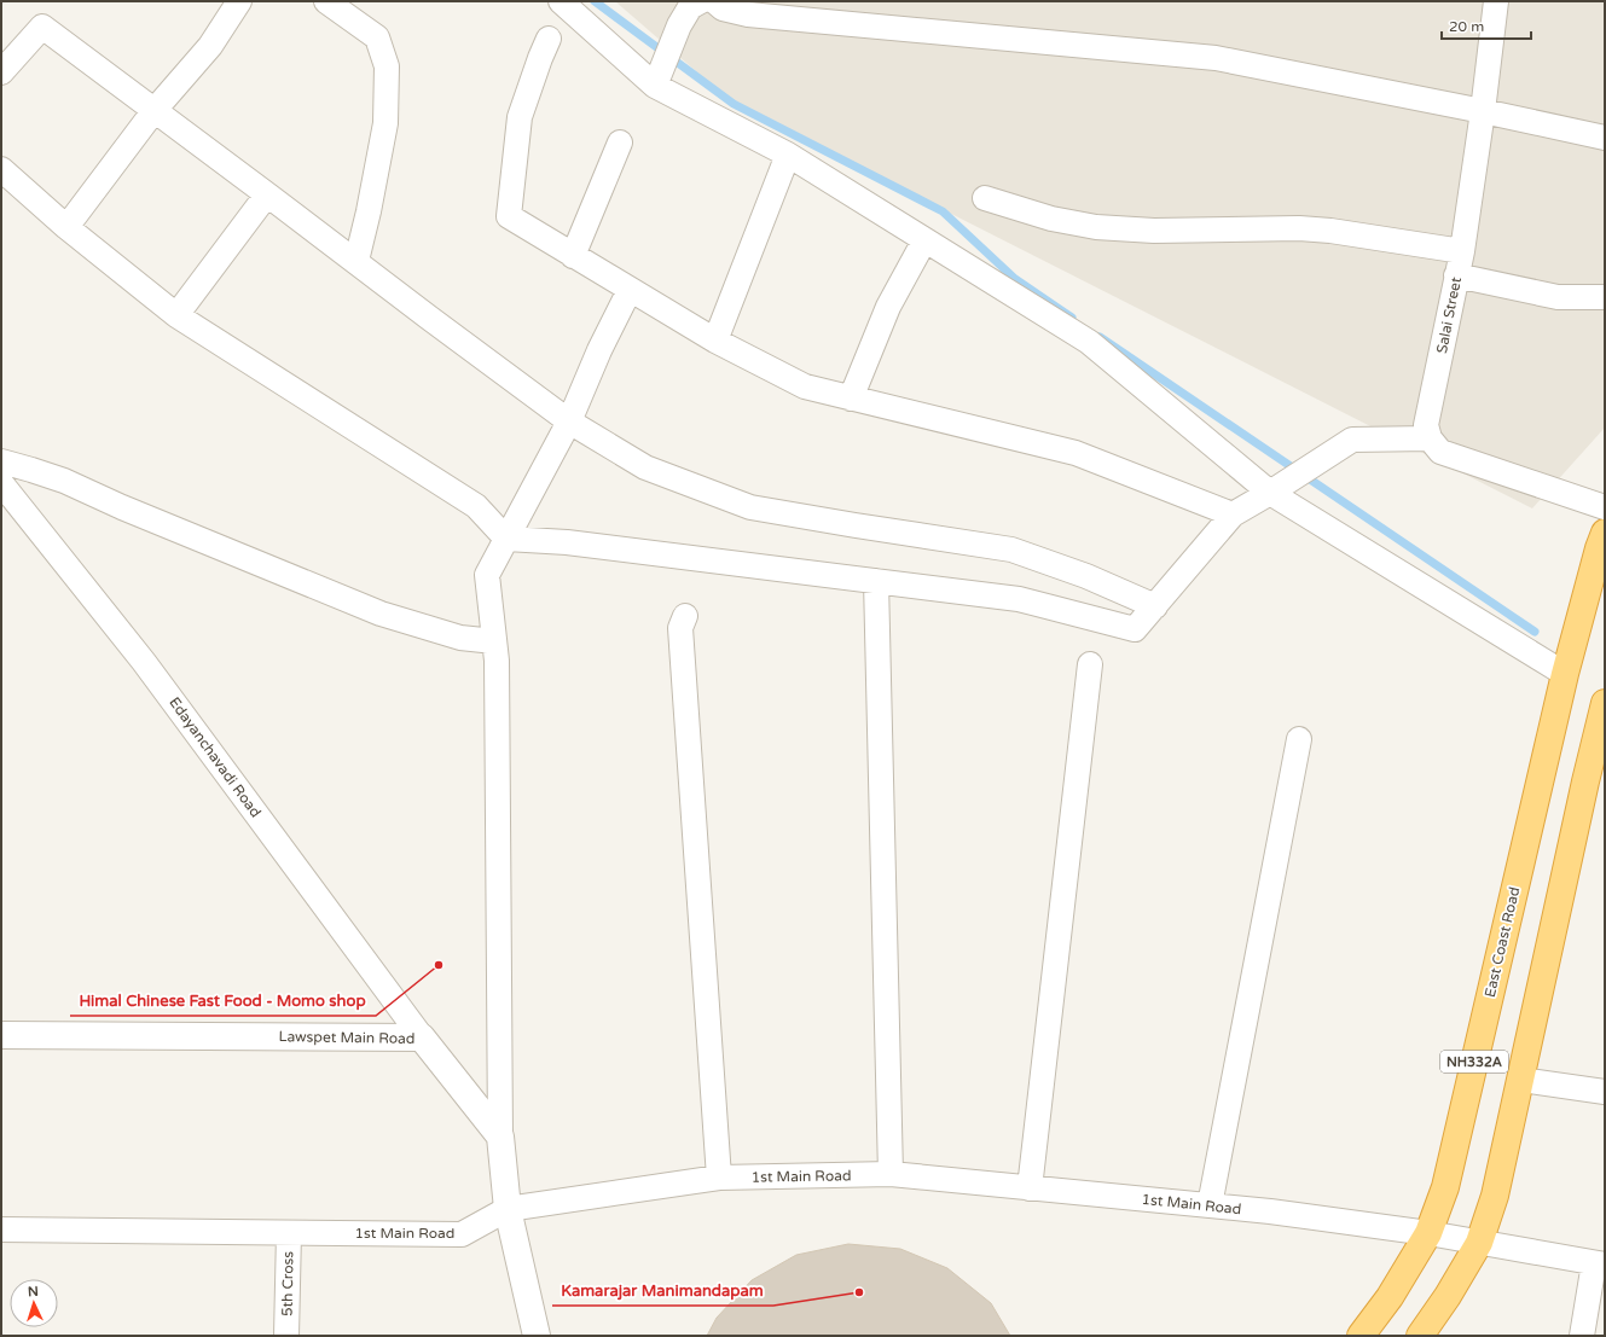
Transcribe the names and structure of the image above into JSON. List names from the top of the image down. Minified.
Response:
{"streets":{"highway":["East Coast Road","NH332A"],"street":["Salai Street","Edayanchavadi Road","Lawspet Main Road","1st Main Road","5th Cross"]},"crossings":[["Edayanchavadi Road","Lawspet Main Road"],["East Coast Road","1st Main Road"],["NH332A","1st Main Road"],["1st Main Road","5th Cross"]],"places":["Himal Chinese Fast Food - Momo shop","Kamarajar Manimandapam"],"scale_bar":"20 m","north":"top"}
